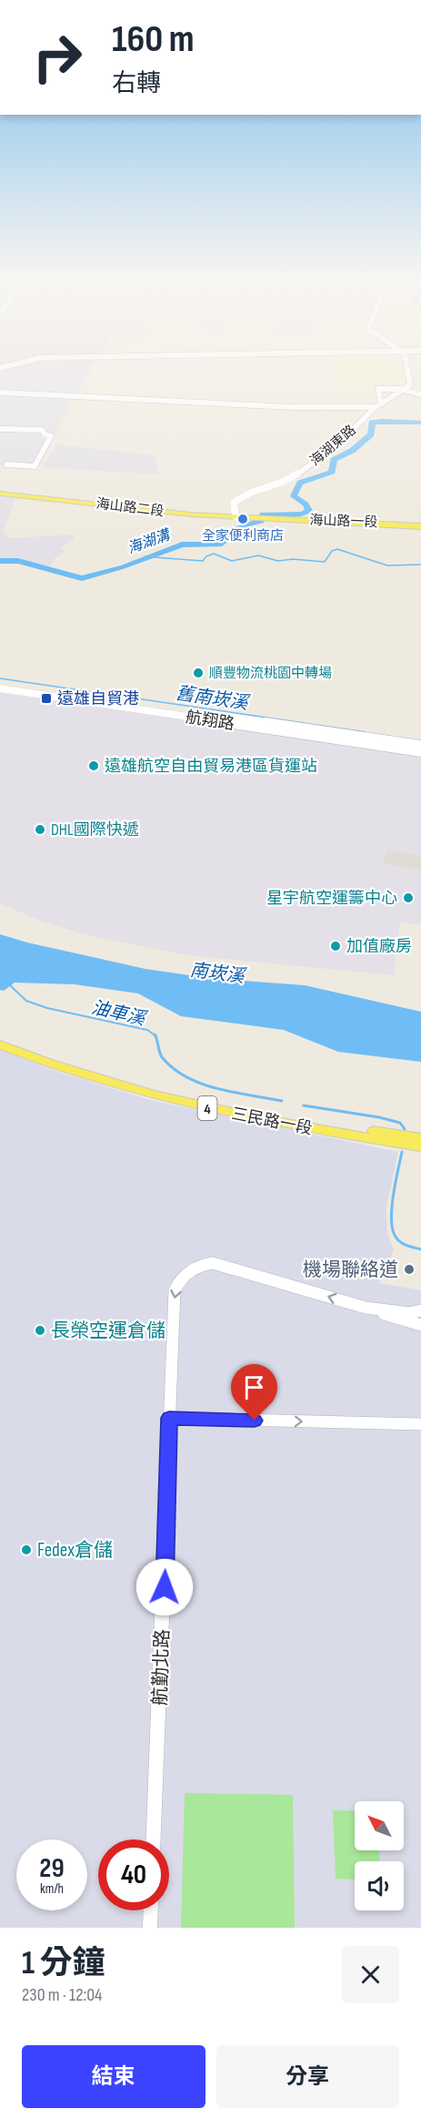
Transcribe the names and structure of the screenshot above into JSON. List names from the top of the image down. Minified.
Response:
{"streets":{"main road":["海山路二段","海山路一段","4","三民路一段"],"street":["海湖東路","航翔路","航勤北路"]},"crossings":[["海湖東路","海山路二段"],["海山路二段","海山路一段"]],"water":["海湖溝","舊南崁溪","南崁溪","油車溪"],"places":{"other":["全家便利商店","順豐物流桃園中轉場","遠雄航空自由貿易港區貨運站","DHL國際快遞","星宇航空運籌中心","加值廠房","機場聯絡道","長榮空運倉儲","Fedex倉儲"],"transit":["遠雄自貿港"]},"north":"top left","page":{"turn":["160 m","右轉"],"speed":"29 km/h","limit":"40","heading":["1 分鐘","230 m · 12:04"],"buttons":["結束","分享"]}}
